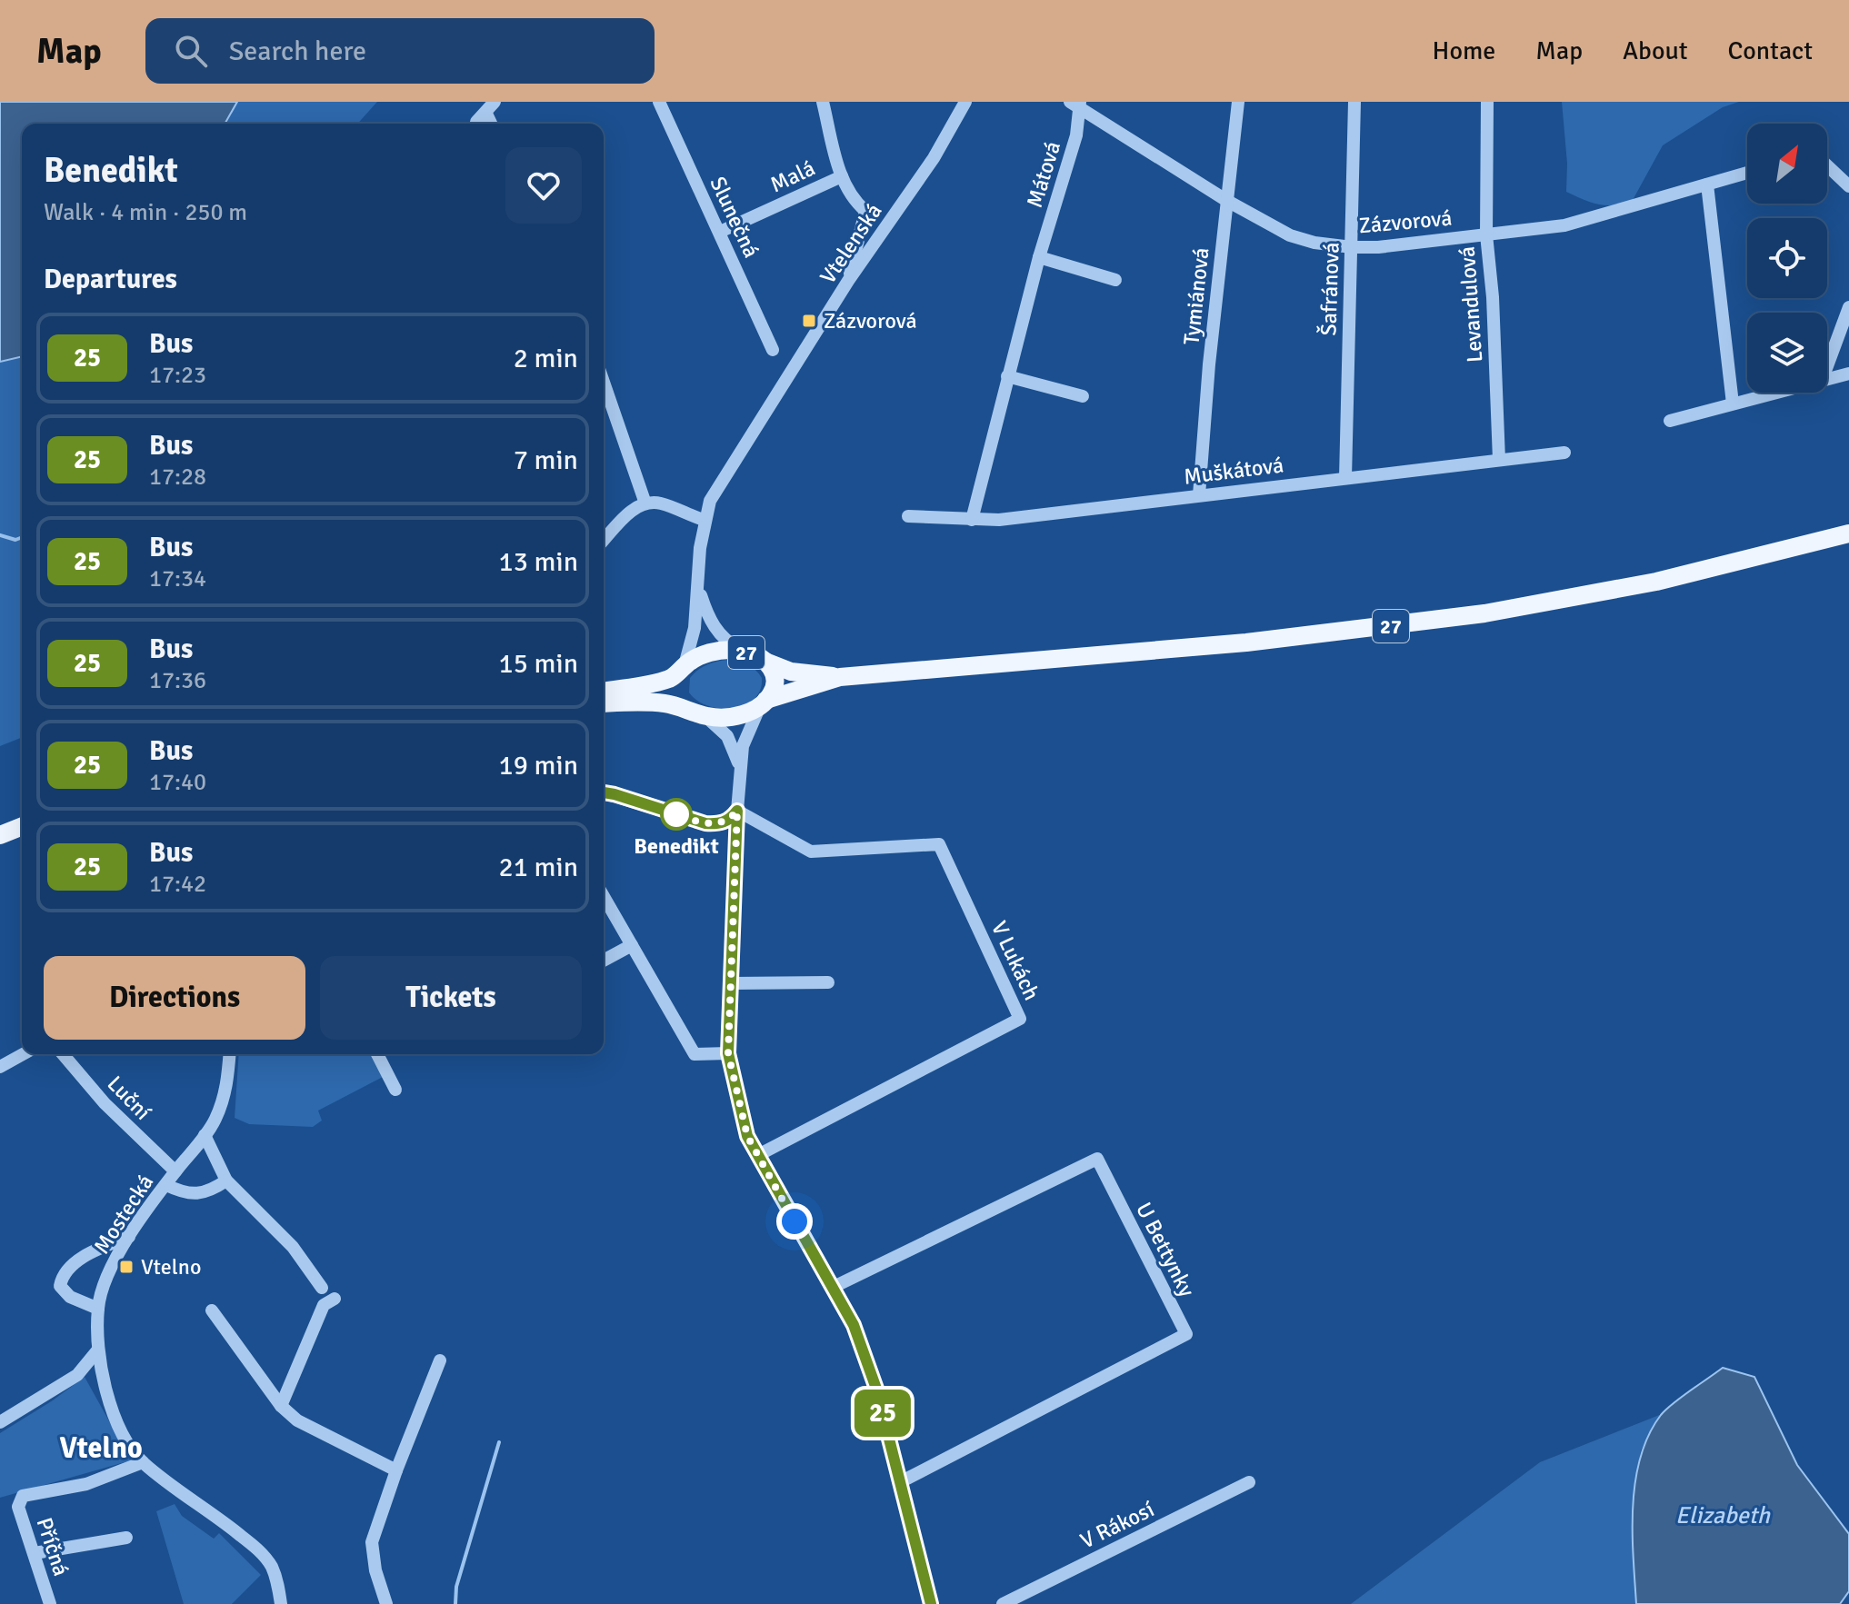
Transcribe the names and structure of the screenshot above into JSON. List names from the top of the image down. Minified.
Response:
{"streets":{"main road":["27"],"street":["Mátová","Malá","Slunečná","Zázvorová","Vtelenská","Šafránová","Tymiánová","Levandulová","Muškátová","V Lukách","Luční","Mostecká","U Bettynky","V Rákosí","Příčná"]},"crossings":[["Mátová","Zázvorová"],["Mátová","Muškátová"],["Malá","Slunečná"],["Zázvorová","Šafránová"],["Zázvorová","Tymiánová"],["Zázvorová","Levandulová"],["Vtelenská","27"],["Šafránová","Muškátová"],["Tymiánová","Muškátová"],["Levandulová","Muškátová"],["Luční","Mostecká"],["Mostecká","Příčná"]],"districts":["Vtelno"],"water":["Elizabeth"],"places":{"transit":["Zázvorová","Vtelno"],"other":["Benedikt"]},"lines":["bus line 25"],"north":"top right","page":{"header":"Map","search":"Search here","nav":["Home","Map","About","Contact"],"on_map":"25","heading":[["Benedikt","Walk · 4 min · 250 m"],"Departures"],"list":[{"mark":"25","name":"Bus","note":"17:23","value":"2 min"},{"mark":"25","name":"Bus","note":"17:28","value":"7 min"},{"mark":"25","name":"Bus","note":"17:34","value":"13 min"},{"mark":"25","name":"Bus","note":"17:36","value":"15 min"},{"mark":"25","name":"Bus","note":"17:40","value":"19 min"},{"mark":"25","name":"Bus","note":"17:42","value":"21 min"}],"buttons":["Directions","Tickets"]}}
